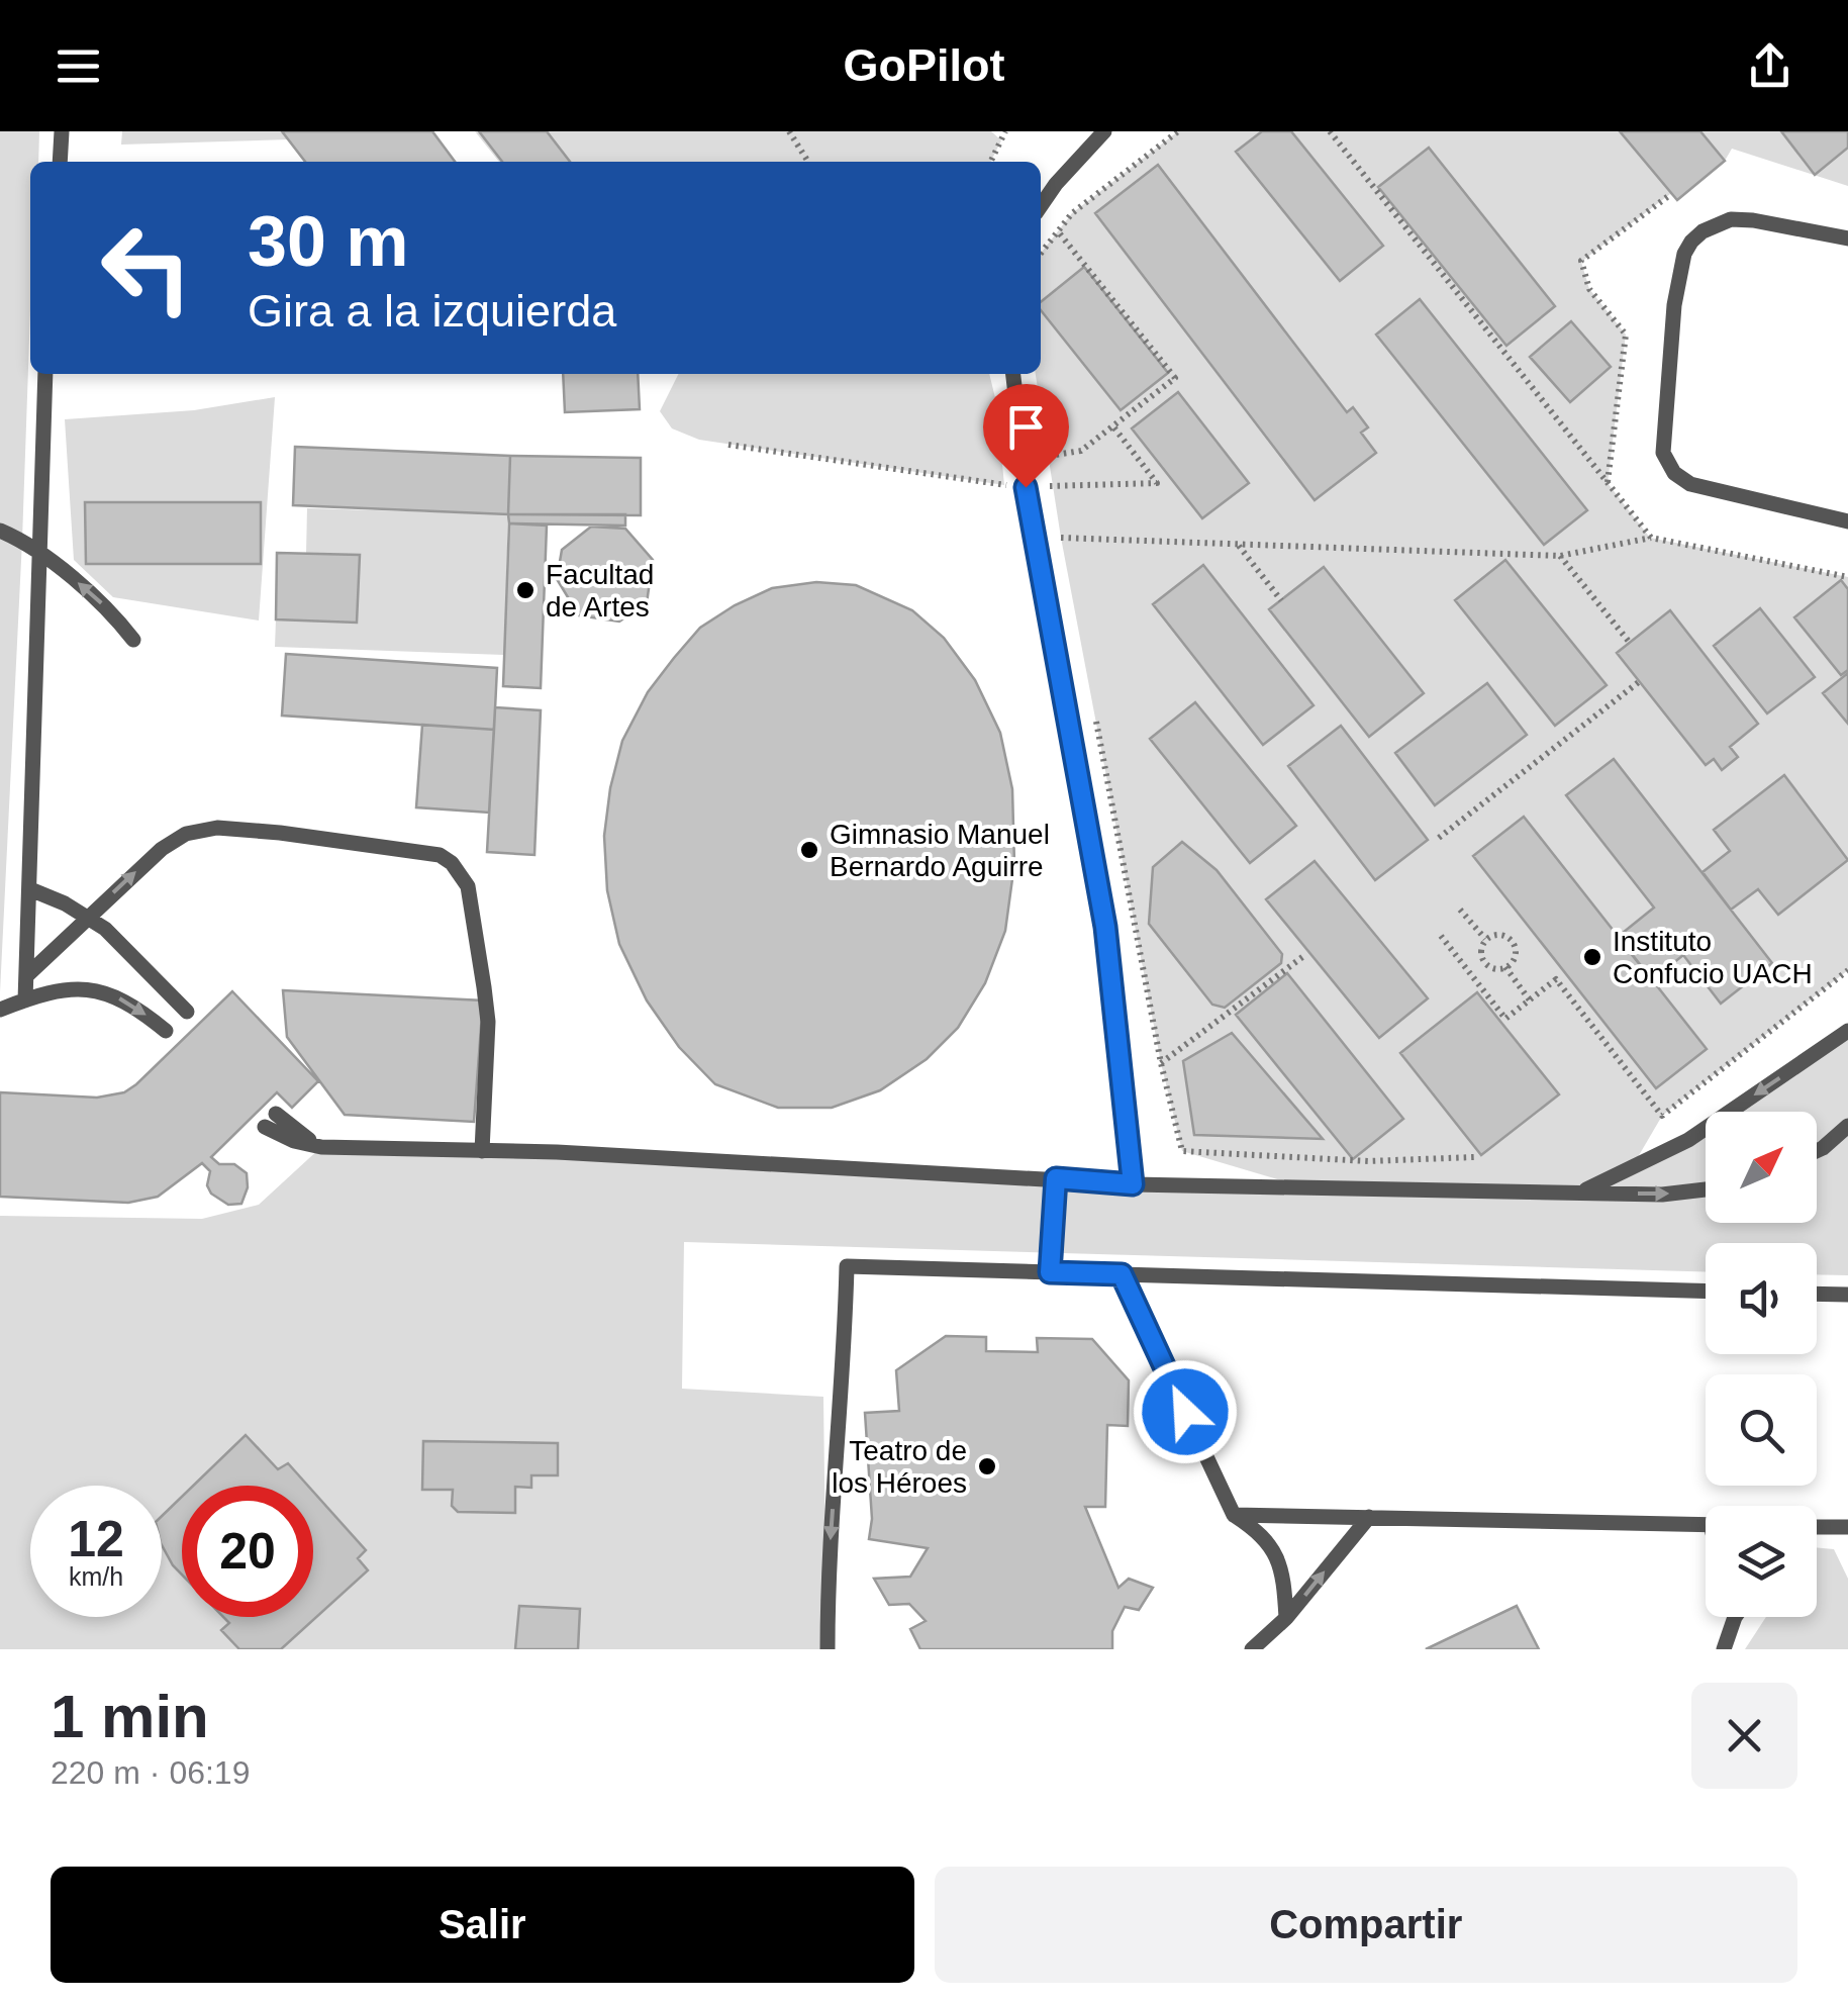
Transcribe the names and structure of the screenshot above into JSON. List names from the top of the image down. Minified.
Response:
{"places":["Facultad de Artes","Gimnasio Manuel Bernardo Aguirre","Instituto Confucio UACH","Teatro de los Héroes"],"north":"top right","page":{"header":"GoPilot","turn":["30 m","Gira a la izquierda"],"speed":"12 km/h","limit":"20","heading":["1 min","220 m · 06:19"],"buttons":["Salir","Compartir"]}}
